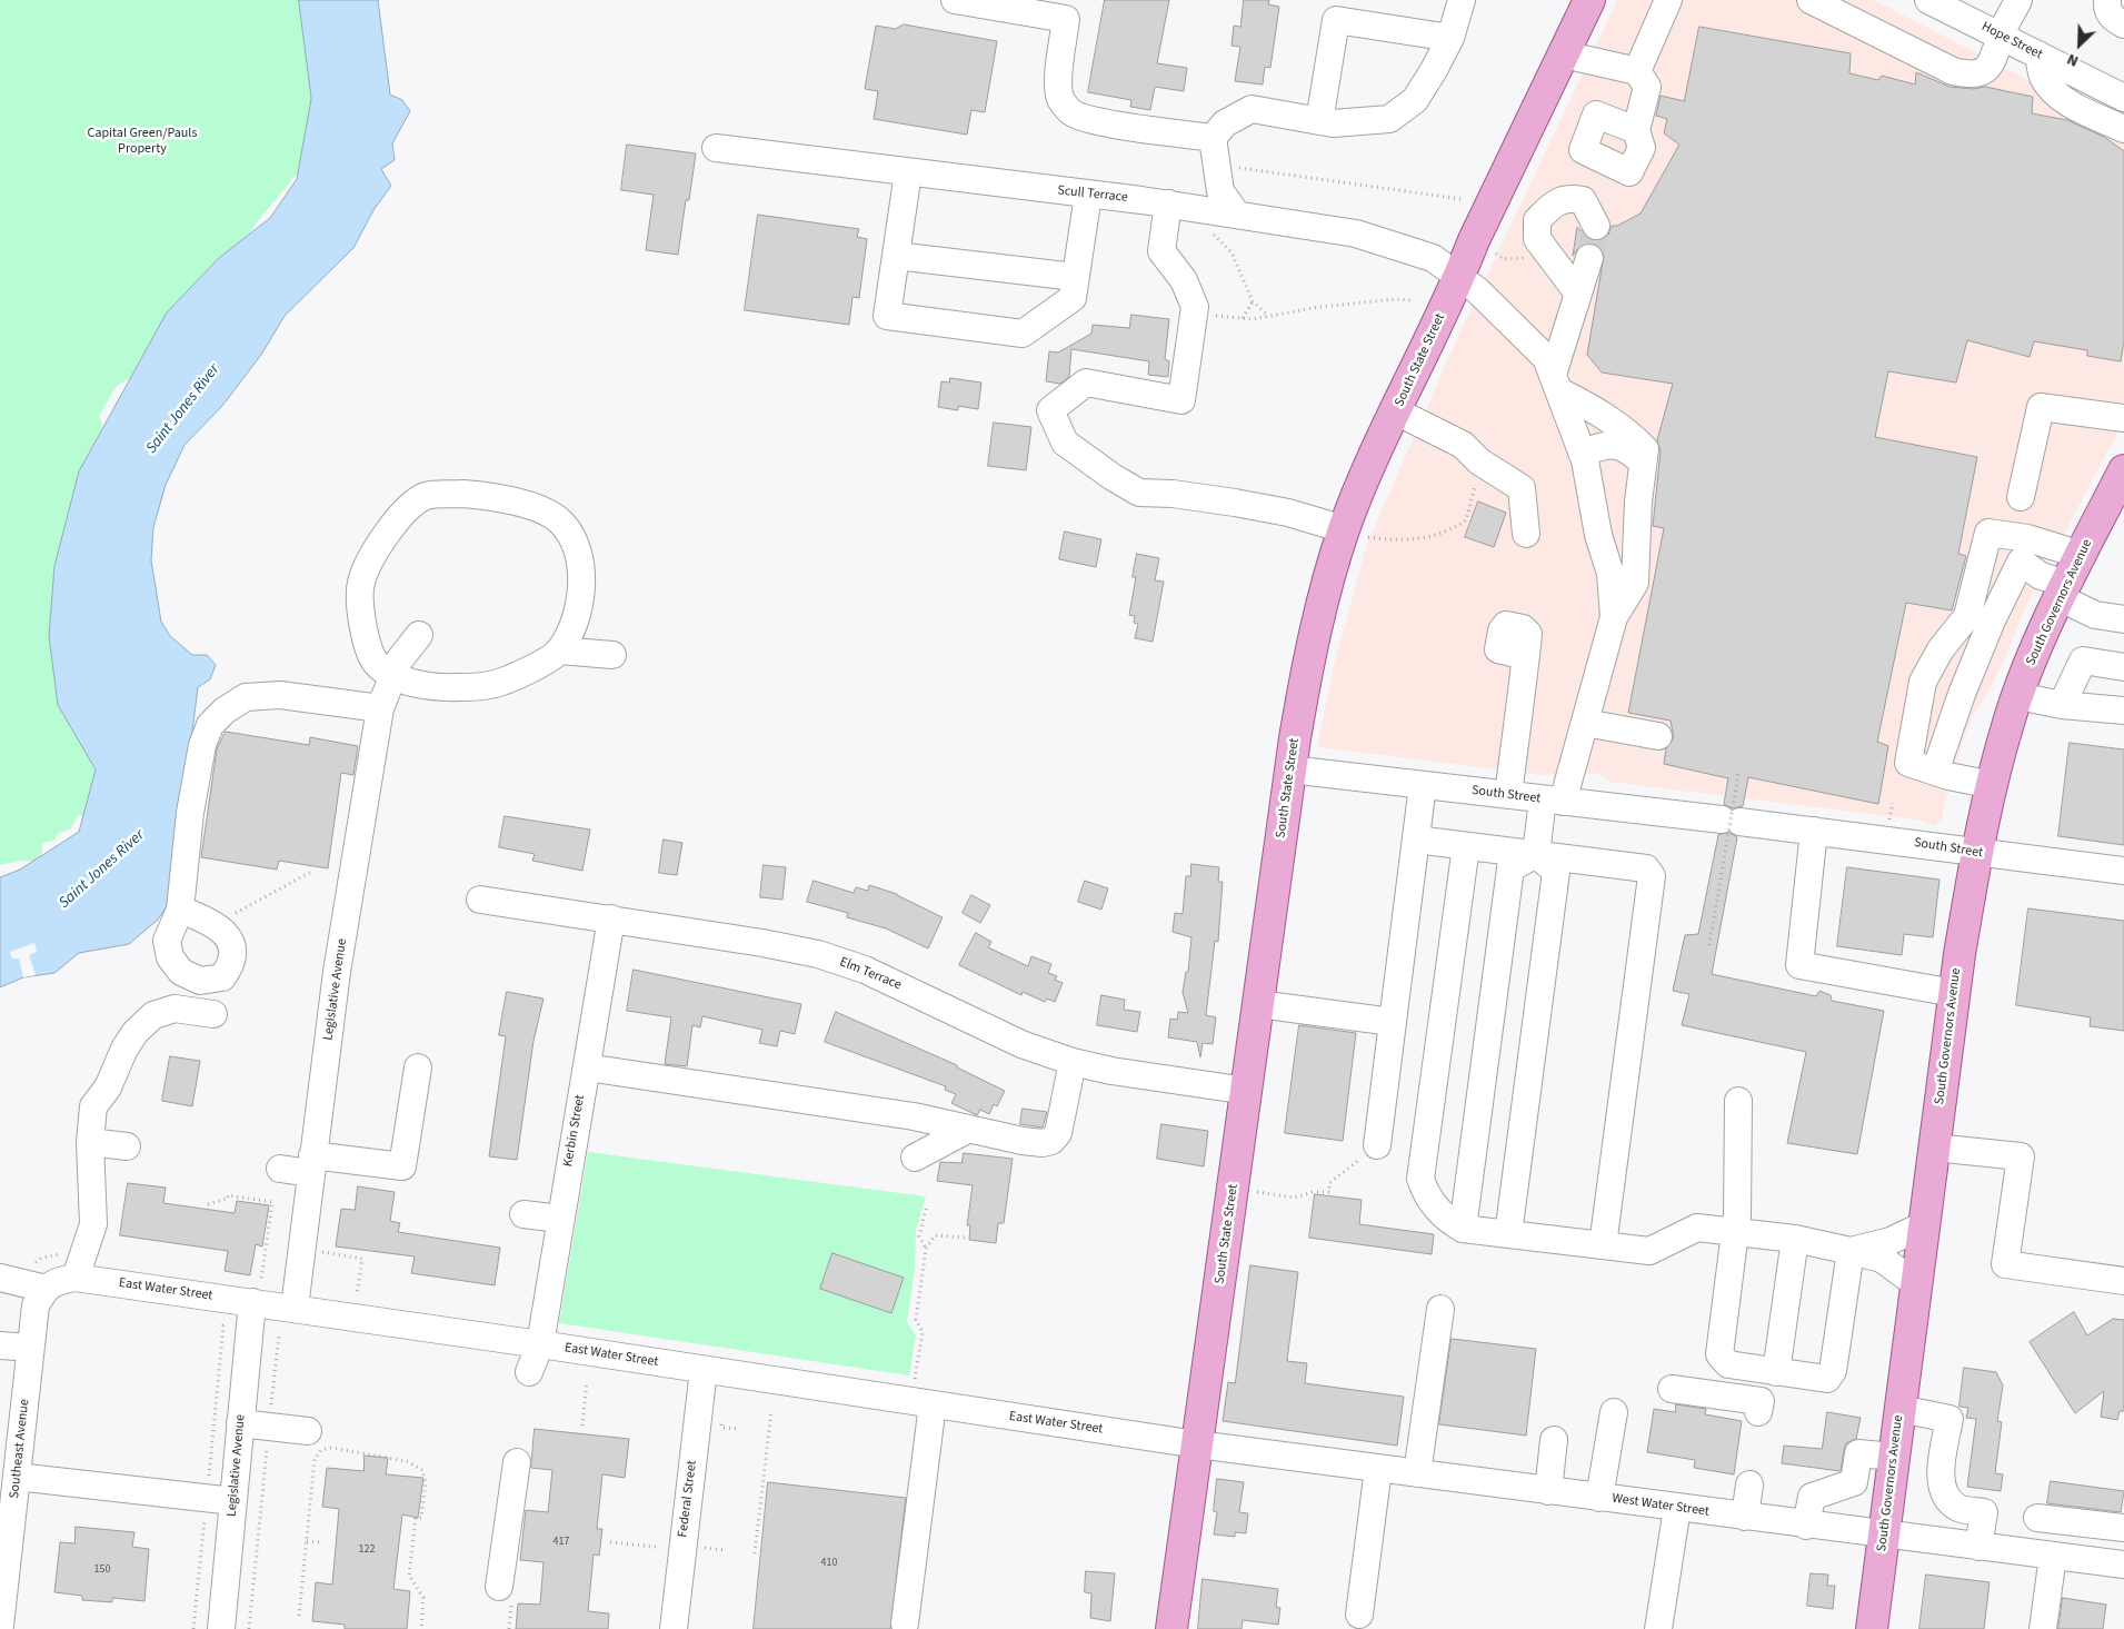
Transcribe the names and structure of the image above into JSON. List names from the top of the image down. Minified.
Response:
{"streets":{"main road":["South State Street","South Governors Avenue"],"street":["Hope Street","Scull Terrace","South Street","Elm Terrace","Legislative Avenue","Kerbin Street","East Water Street","Southeast Avenue","Federal Street","West Water Street"]},"crossings":[["Scull Terrace","South State Street"],["South State Street","South Street"],["South State Street","Elm Terrace"],["South State Street","East Water Street"],["South State Street","West Water Street"],["South Governors Avenue","South Street"],["South Governors Avenue","West Water Street"],["Elm Terrace","Kerbin Street"],["Legislative Avenue","East Water Street"],["Kerbin Street","East Water Street"],["East Water Street","Southeast Avenue"],["East Water Street","Federal Street"],["East Water Street","West Water Street"]],"water":["Saint Jones River"],"parks":["Capital Green/Pauls Property"],"house_numbers":["417","122","410","150"],"north":"bottom left"}
